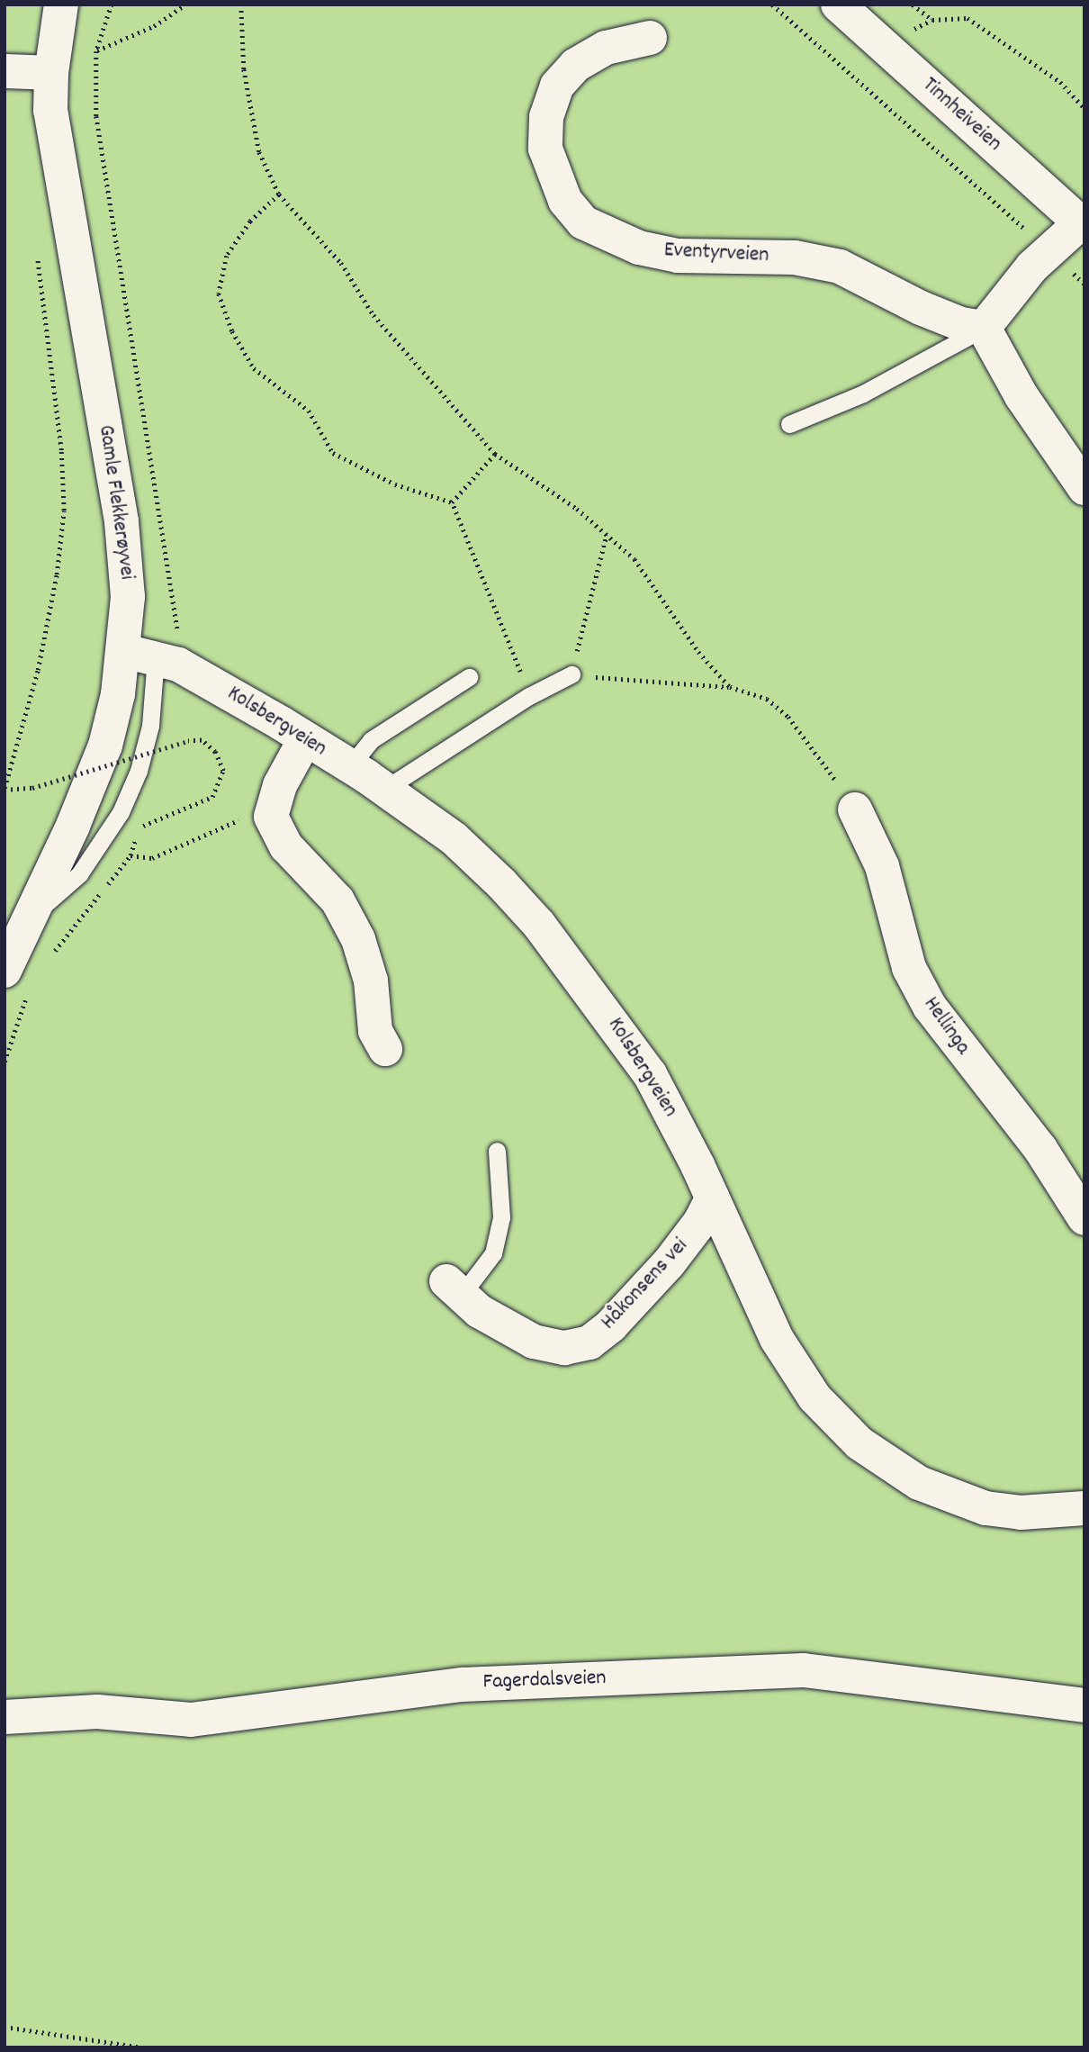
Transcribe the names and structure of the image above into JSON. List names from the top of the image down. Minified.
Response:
{"streets":{"street":["Tinnheiveien","Eventyrveien","Gamle Flekkerøyvei","Kolsbergveien","Hellinga","Håkonsens vei","Fagerdalsveien"]},"crossings":[["Gamle Flekkerøyvei","Kolsbergveien"],["Kolsbergveien","Håkonsens vei"]]}
